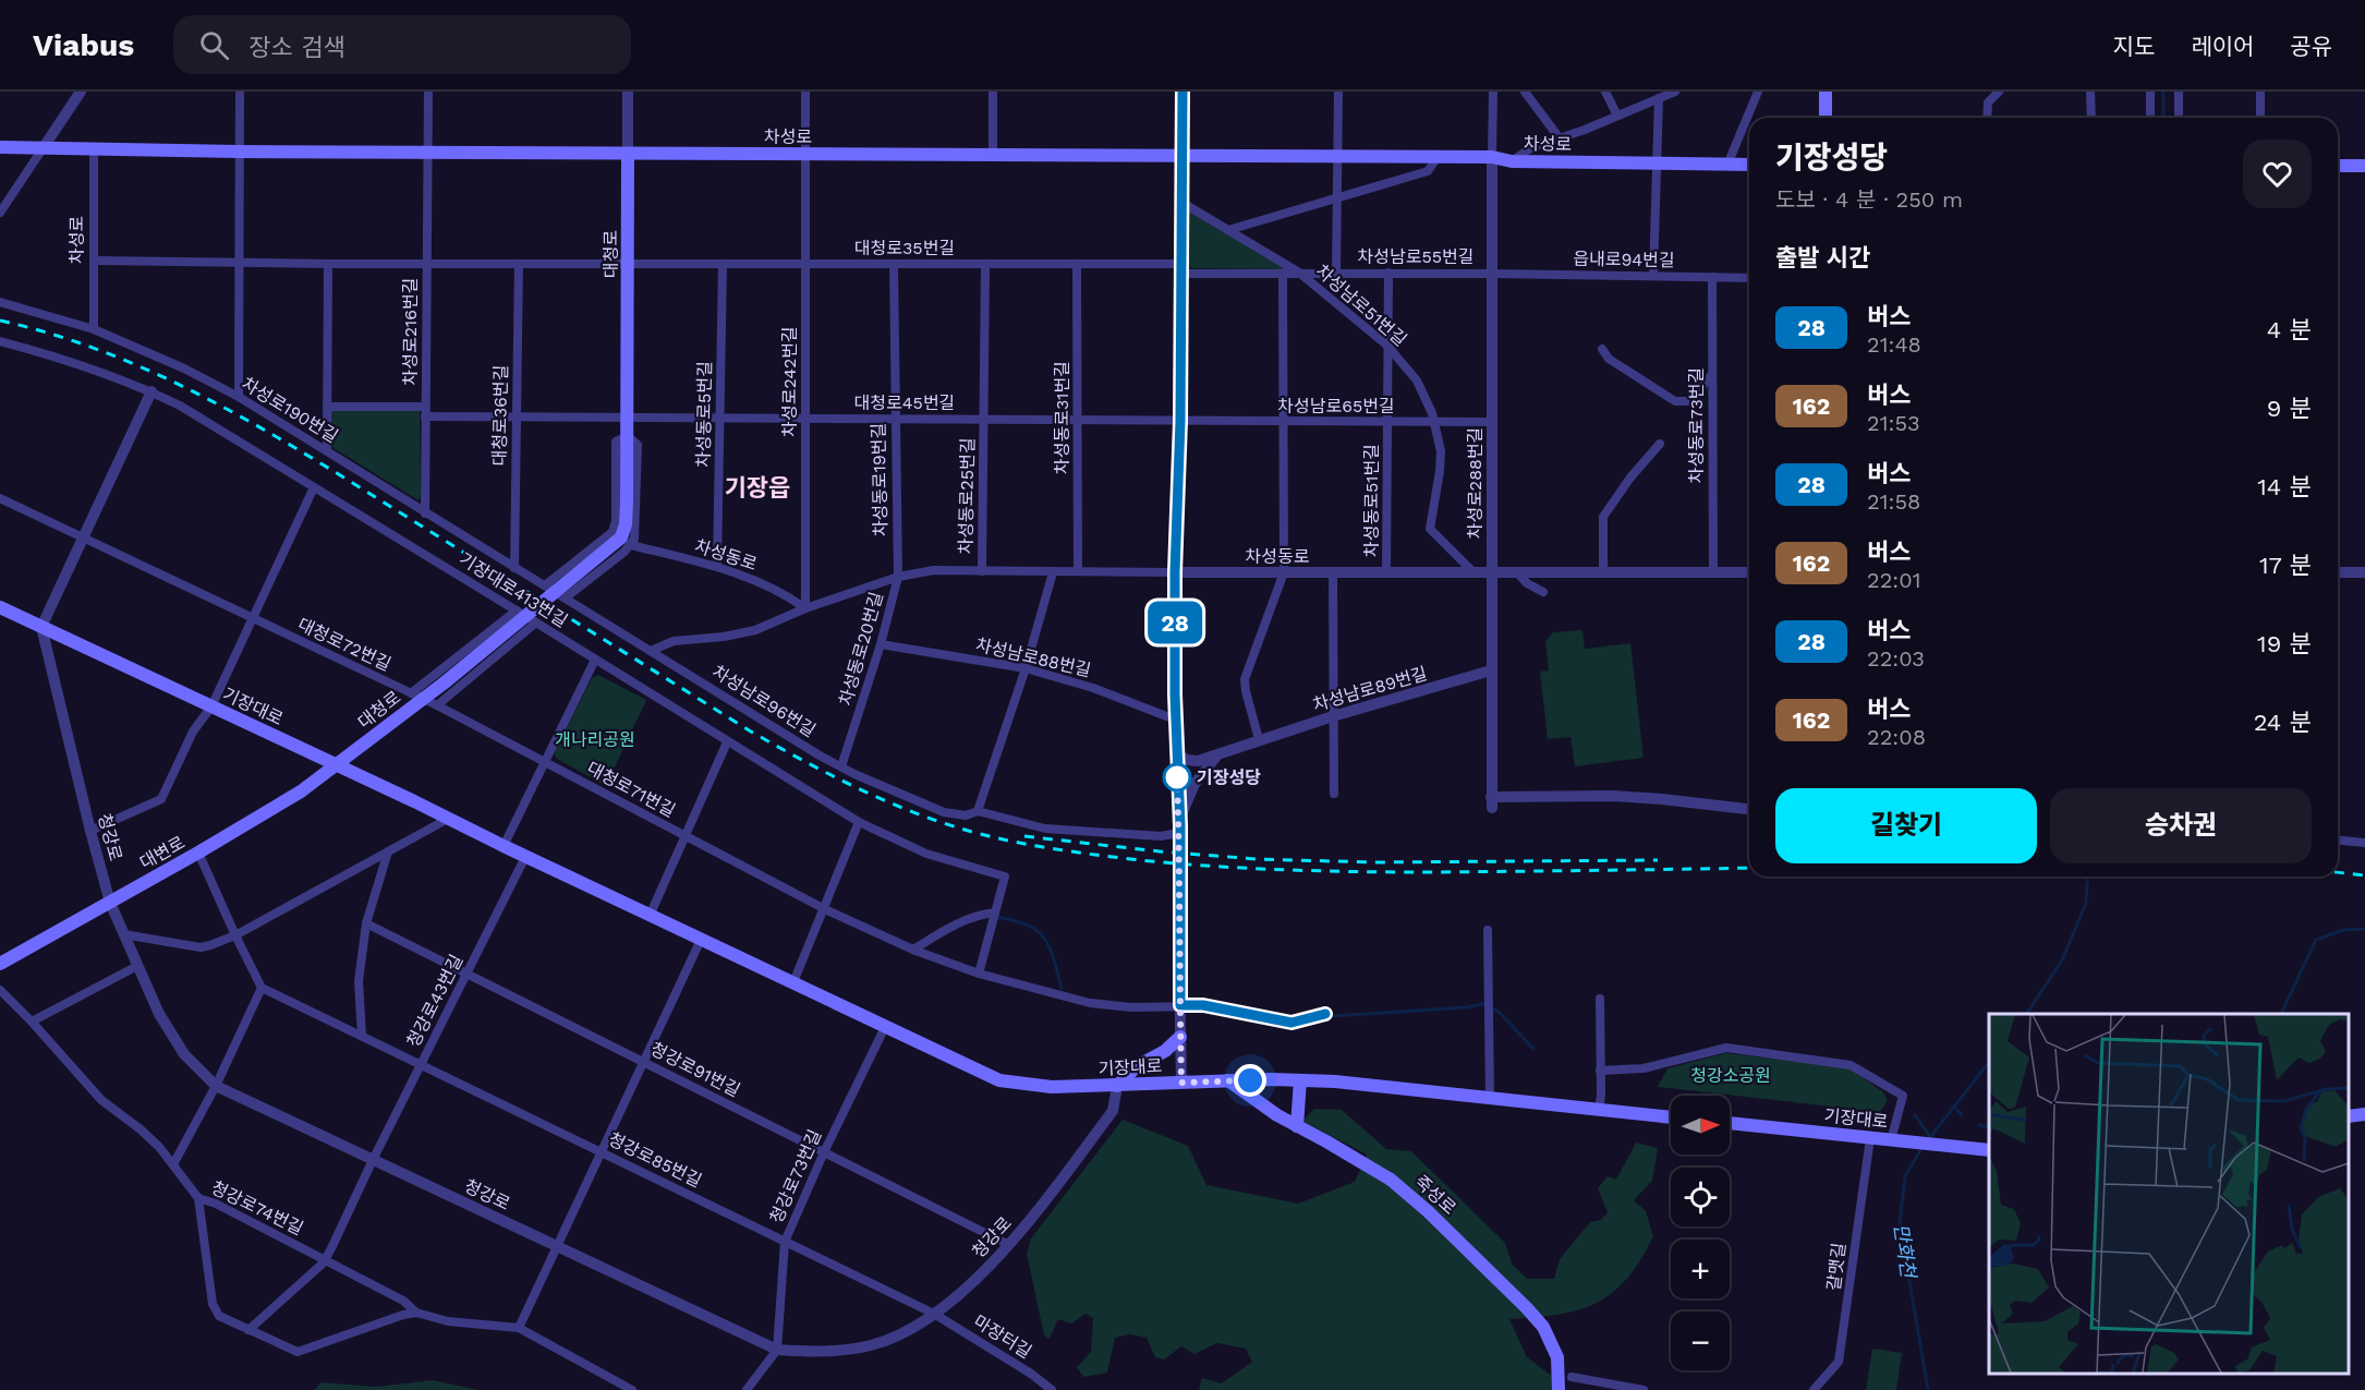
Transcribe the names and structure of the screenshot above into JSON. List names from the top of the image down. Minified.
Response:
{"streets":{"main road":["차성로","대청로","기장대로","대변로","죽성로"],"street":["대청로35번길","차성남로55번길","읍내로94번길","차성남로51번길","차성로216번길","차성로242번길","대청로45번길","차성남로65번길","차성로190번길","차성동로5번길","대청로36번길","차성동로31번길","차성동로73번길","차성동로19번길","차성로288번길","차성동로25번길","차성동로51번길","차성동로","기장대로413번길","대청로72번길","차성동로20번길","차성남로88번길","차성남로89번길","차성남로96번길","대청로71번길","청강로","청강로43번길","청강로91번길","청강로85번길","청강로73번길","청강로74번길","갈맷길","마장터길"]},"crossings":[["차성로","대청로"],["차성로","차성로216번길"],["차성로","차성로242번길"],["차성로","차성로190번길"],["차성로","차성로288번길"],["대청로35번길","대청로"],["대청로35번길","차성남로55번길"],["대청로35번길","차성로242번길"],["대청로35번길","차성동로5번길"],["대청로35번길","차성동로31번길"],["대청로35번길","차성동로19번길"],["대청로35번길","차성동로25번길"],["대청로","대청로45번길"],["대청로","기장대로413번길"],["대청로","대청로72번길"],["대청로","기장대로"],["대청로","대청로71번길"],["대청로","대변로"],["차성남로55번길","읍내로94번길"],["차성남로55번길","차성남로51번길"],["차성남로55번길","차성로288번길"],["차성남로55번길","차성동로51번길"],["읍내로94번길","차성동로73번길"],["읍내로94번길","차성로288번길"],["차성남로51번길","차성남로65번길"],["차성남로51번길","차성동로51번길"],["차성남로51번길","차성동로"],["차성로216번길","차성로190번길"],["차성로242번길","대청로45번길"],["차성로242번길","차성동로"],["대청로45번길","차성남로65번길"],["대청로45번길","차성동로5번길"],["대청로45번길","차성동로31번길"],["대청로45번길","차성동로19번길"],["대청로45번길","차성동로25번길"],["차성남로65번길","차성로288번길"],["차성남로65번길","차성동로51번길"],["차성로190번길","대청로36번길"],["차성로190번길","차성남로96번길"],["차성동로5번길","차성동로"],["차성동로31번길","차성동로"],["차성동로73번길","차성동로"],["차성동로19번길","차성동로"],["차성동로19번길","차성동로20번길"],["차성로288번길","차성동로"],["차성로288번길","차성남로89번길"],["차성동로25번길","차성동로"],["차성동로51번길","차성동로"],["차성동로","차성동로20번길"],["차성동로","차성남로96번길"],["기장대로413번길","대청로71번길"],["대청로72번길","대청로71번길"],["차성동로20번길","차성남로88번길"],["차성동로20번길","차성남로96번길"],["기장대로","청강로"],["기장대로","대변로"],["기장대로","청강로43번길"],["기장대로","청강로73번길"],["기장대로","죽성로"],["기장대로","갈맷길"],["청강로","대변로"],["청강로","청강로43번길"],["청강로","청강로91번길"],["청강로","청강로85번길"],["청강로","청강로73번길"],["청강로","마장터길"],["청강로43번길","청강로91번길"],["청강로43번길","청강로85번길"],["청강로43번길","청강로74번길"],["청강로91번길","청강로73번길"],["청강로85번길","청강로73번길"],["청강로85번길","마장터길"]],"districts":["기장읍"],"water":["만화천"],"parks":["개나리공원","청강소공원"],"places":["기장성당"],"lines":["bus line 28"],"north":"right","page":{"header":"Viabus","search":"장소 검색","nav":["지도","레이어","공유"],"on_map":"28","heading":[["기장성당","도보 · 4 분 · 250 m"],"출발 시간"],"list":[{"mark":"28","name":"버스","note":"21:48","value":"4 분"},{"mark":"162","name":"버스","note":"21:53","value":"9 분"},{"mark":"28","name":"버스","note":"21:58","value":"14 분"},{"mark":"162","name":"버스","note":"22:01","value":"17 분"},{"mark":"28","name":"버스","note":"22:03","value":"19 분"},{"mark":"162","name":"버스","note":"22:08","value":"24 분"}],"buttons":["길찾기","승차권"],"map_buttons":["+","−"]}}
